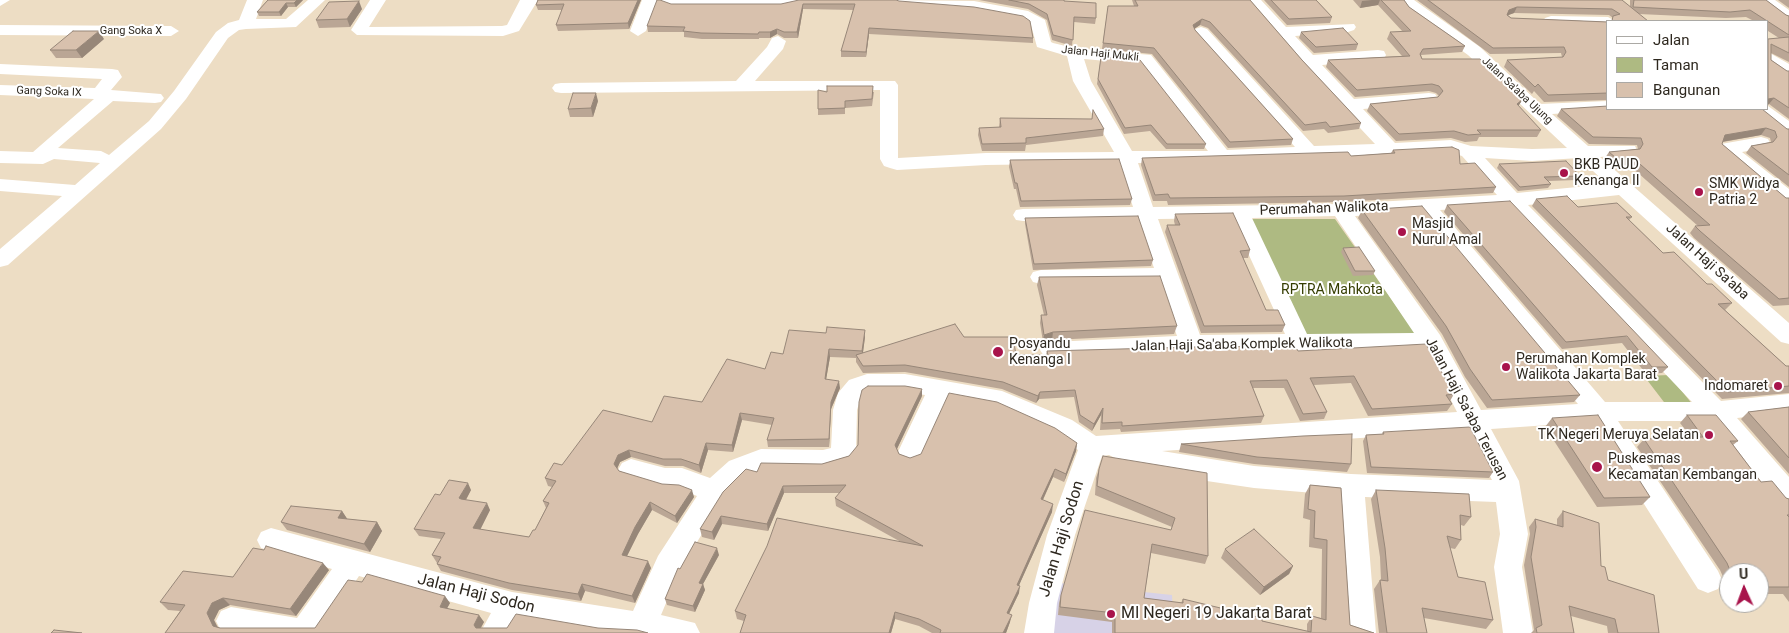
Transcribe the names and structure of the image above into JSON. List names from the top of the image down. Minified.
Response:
{"streets":{"street":["Gang Soka X","Jalan Haji Mukli","Jalan Sa'aba Ujung","Gang Soka IX","Perumahan Walikota","Jalan Haji Sa'aba","Jalan Haji Sa'aba Komplek Walikota","Jalan Haji Sa'aba Terusan","Jalan Haji Sodon"]},"crossings":[["Jalan Sa'aba Ujung","Perumahan Walikota"],["Jalan Sa'aba Ujung","Jalan Haji Sa'aba"],["Perumahan Walikota","Jalan Haji Sa'aba"],["Perumahan Walikota","Jalan Haji Sa'aba Terusan"],["Jalan Haji Sa'aba Komplek Walikota","Jalan Haji Sa'aba Terusan"]],"parks":["RPTRA Mahkota"],"places":["BKB PAUD Kenanga II","SMK Widya Patria 2","Masjid Nurul Amal","Posyandu Kenanga I","Perumahan Komplek Walikota Jakarta Barat","Indomaret","TK Negeri Meruya Selatan","Puskesmas Kecamatan Kembangan","MI Negeri 19 Jakarta Barat"],"legend":["Jalan","Taman","Bangunan"],"north":"top"}
